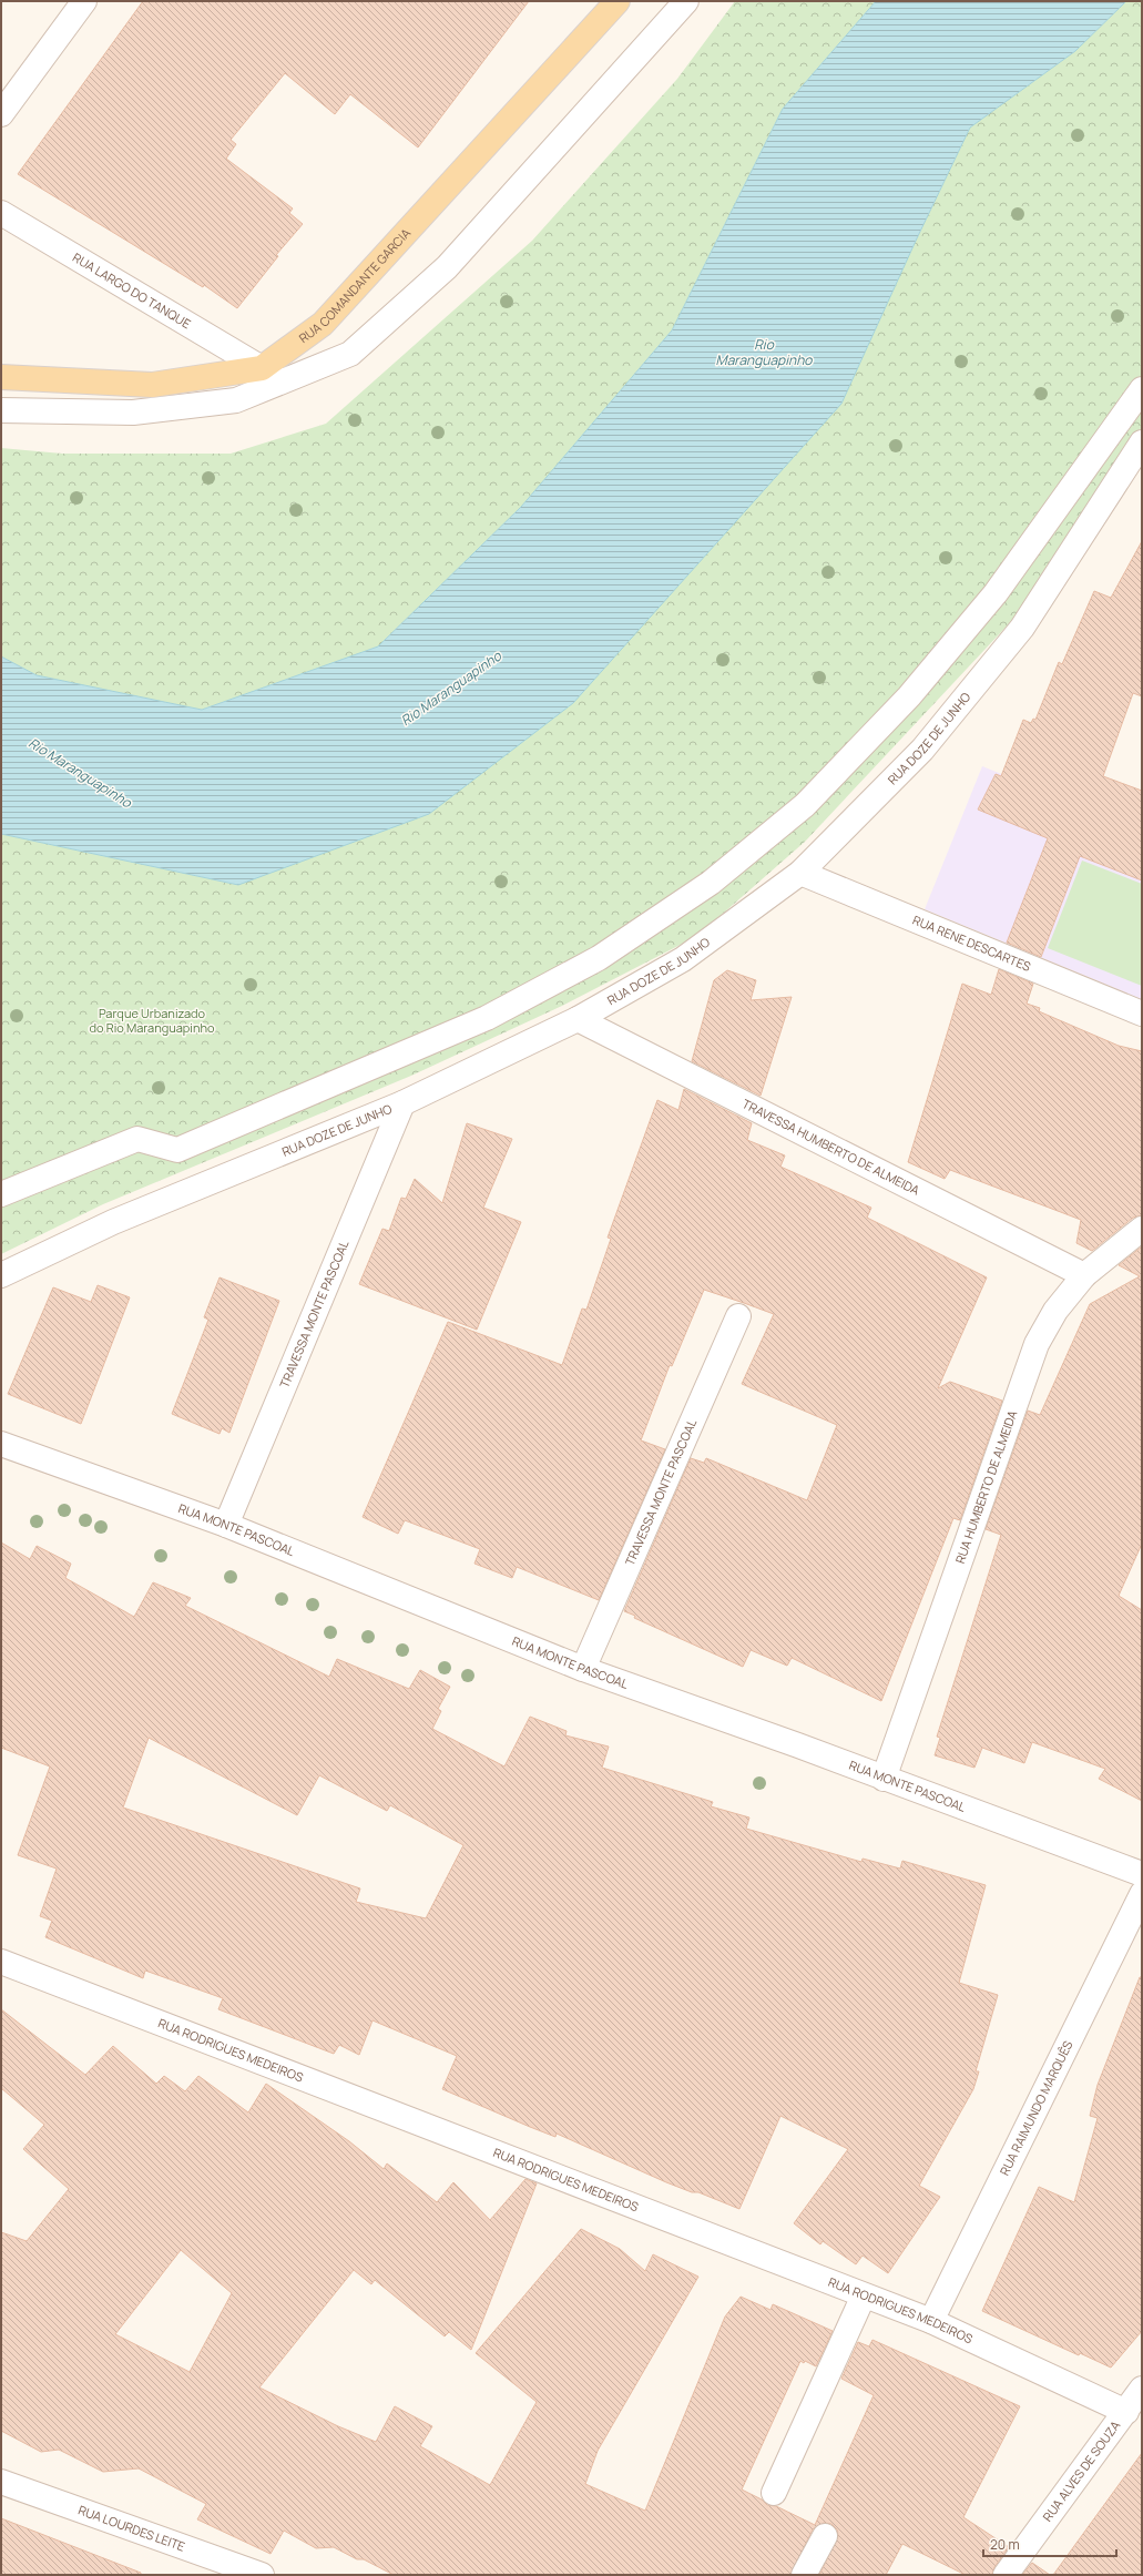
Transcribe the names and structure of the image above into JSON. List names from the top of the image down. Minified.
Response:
{"streets":{"main road":["RUA COMANDANTE GARCIA"],"street":["RUA LARGO DO TANQUE","RUA DOZE DE JUNHO","RUA RENE DESCARTES","TRAVESSA HUMBERTO DE ALMEIDA","TRAVESSA MONTE PASCOAL","RUA HUMBERTO DE ALMEIDA","RUA MONTE PASCOAL","RUA RODRIGUES MEDEIROS","RUA RAIMUNDO MARQUÊS","RUA ALVES DE SOUZA","RUA LOURDES LEITE"]},"crossings":[["RUA COMANDANTE GARCIA","RUA LARGO DO TANQUE"],["RUA DOZE DE JUNHO","RUA RENE DESCARTES"],["RUA DOZE DE JUNHO","TRAVESSA HUMBERTO DE ALMEIDA"],["RUA DOZE DE JUNHO","TRAVESSA MONTE PASCOAL"],["TRAVESSA HUMBERTO DE ALMEIDA","RUA HUMBERTO DE ALMEIDA"],["TRAVESSA MONTE PASCOAL","RUA MONTE PASCOAL"],["RUA HUMBERTO DE ALMEIDA","RUA MONTE PASCOAL"],["RUA RODRIGUES MEDEIROS","RUA RAIMUNDO MARQUÊS"],["RUA RODRIGUES MEDEIROS","RUA ALVES DE SOUZA"]],"water":["Rio Maranguapinho"],"parks":["Parque Urbanizado do Rio Maranguapinho"],"scale_bar":"20 m"}
